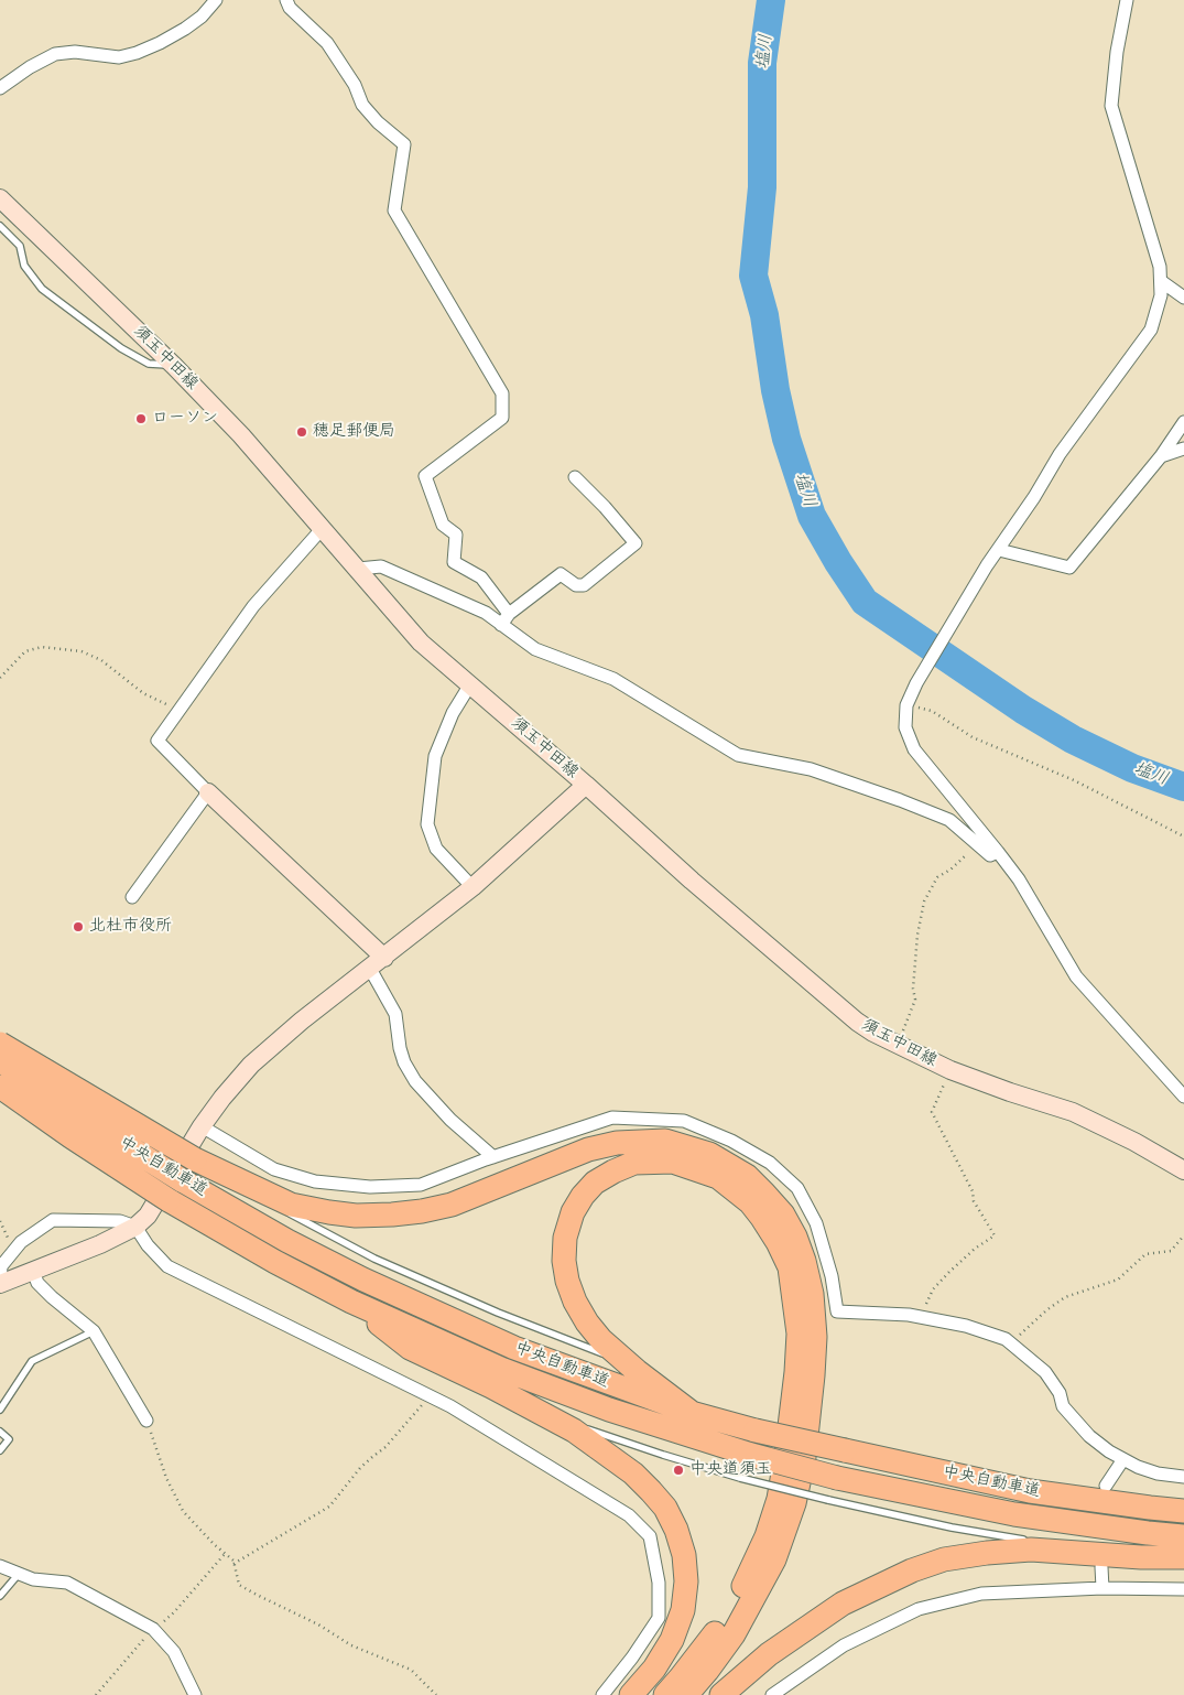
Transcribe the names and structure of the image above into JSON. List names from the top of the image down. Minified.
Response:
{"streets":{"highway":["中央自動車道"],"main road":["須玉中田線"]},"water":["塩川"],"places":["ローソン","穂足郵便局","北杜市役所","中央道須玉"]}
